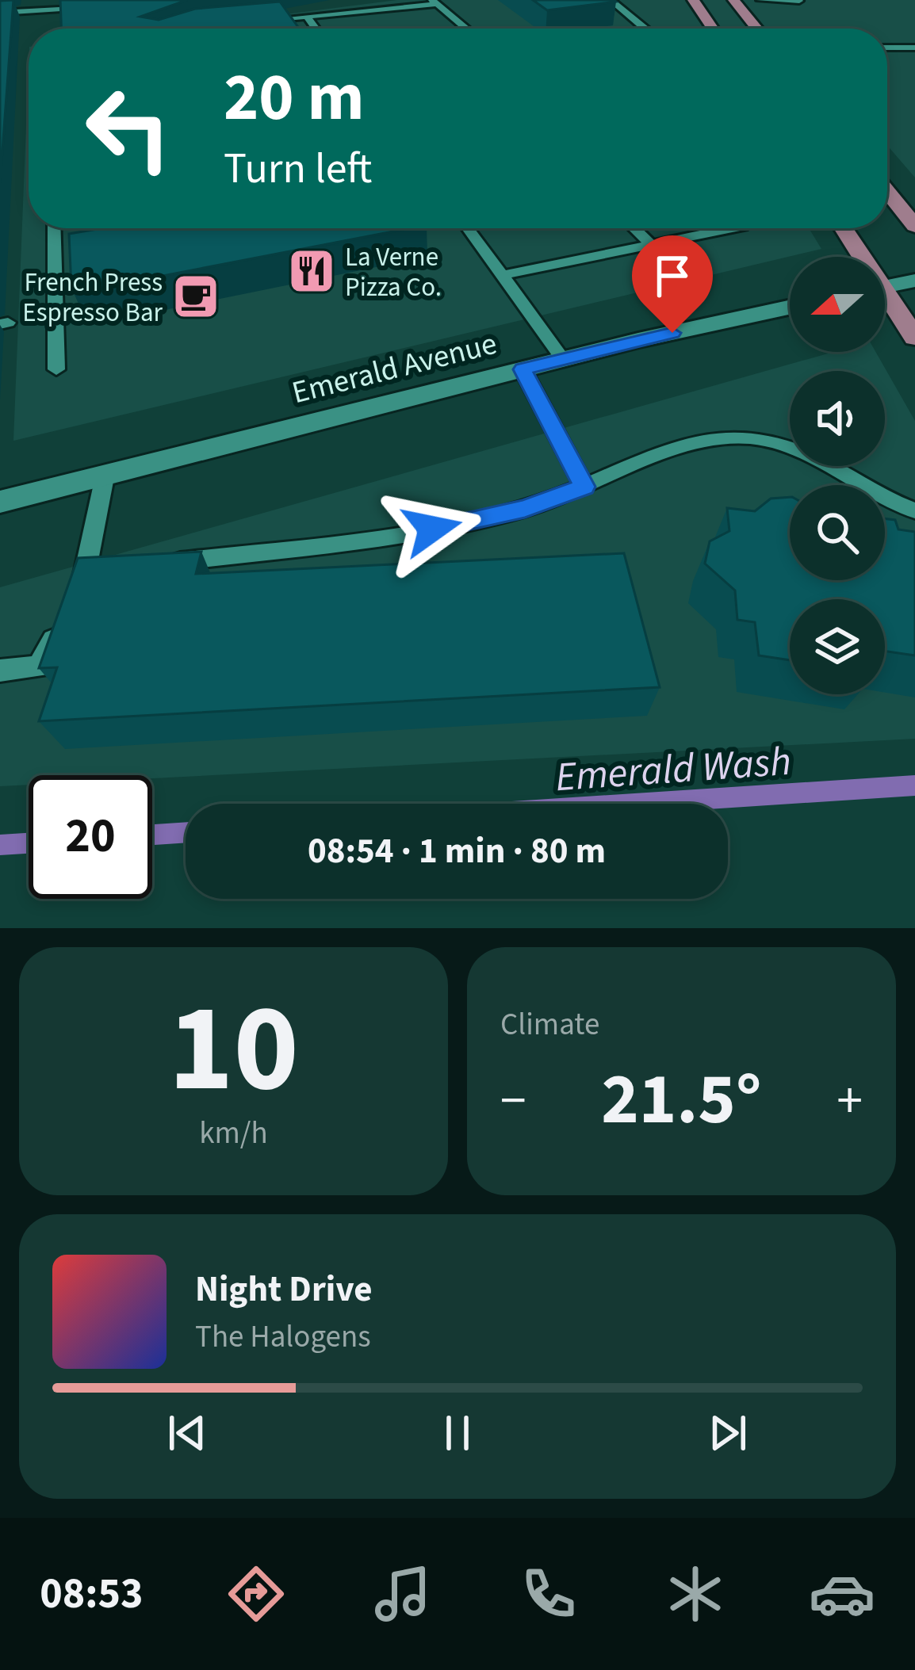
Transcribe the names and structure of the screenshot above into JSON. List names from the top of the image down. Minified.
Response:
{"streets":{"street":["Emerald Avenue"]},"water":["Emerald Wash"],"places":{"restaurant":["La Verne Pizza Co."],"cafe":["French Press Espresso Bar"]},"north":"left","page":{"turn":["20 m","Turn left"],"limit":"20","trip":"08:54 · 1 min · 80 m","tile":[["10","km/h"],"Climate"],"heat":["−","21.5°","+"],"song":["Night Drive","The Halogens"],"tabs":"08:53"}}
